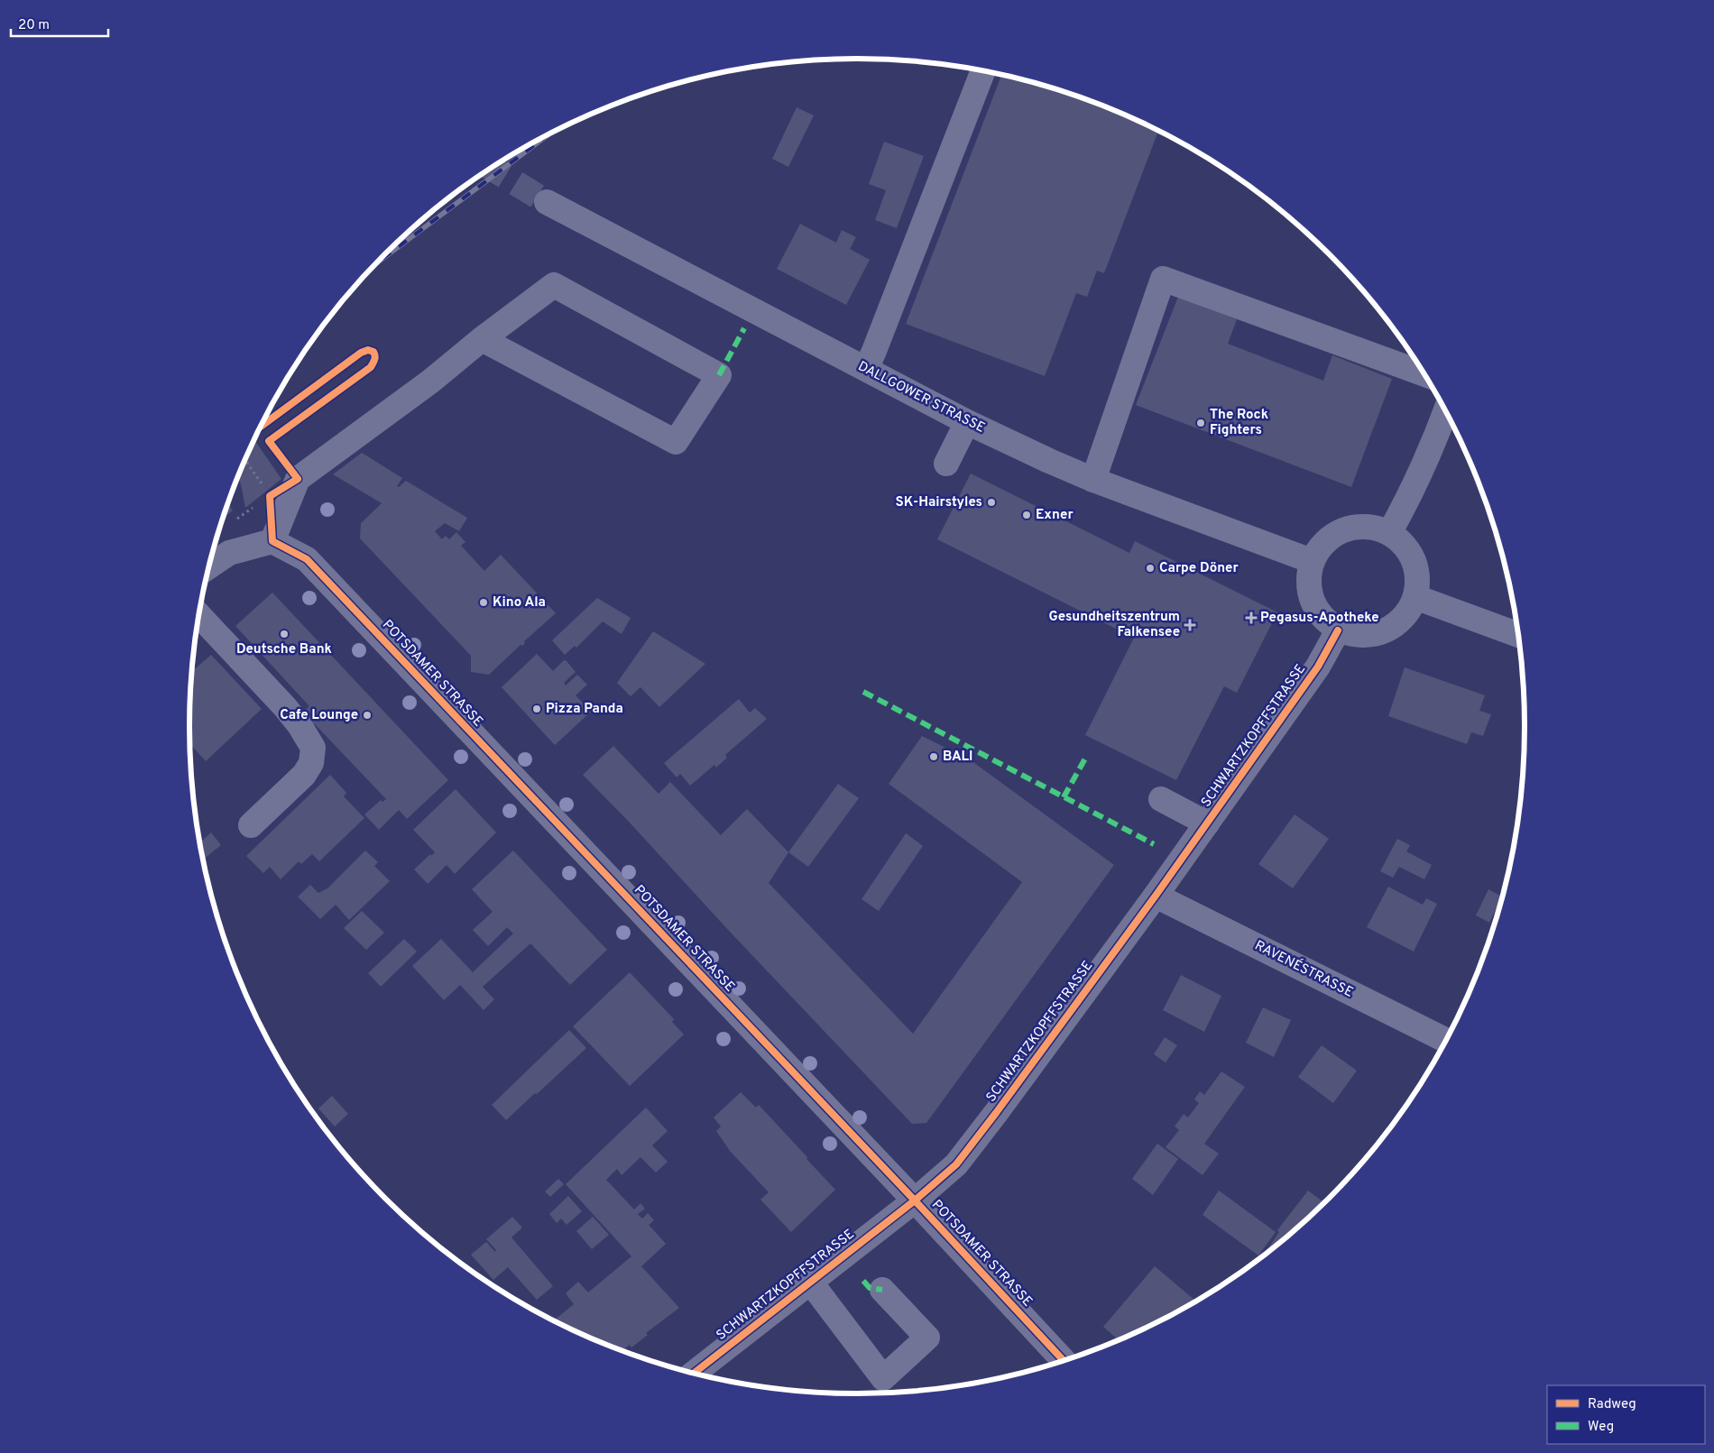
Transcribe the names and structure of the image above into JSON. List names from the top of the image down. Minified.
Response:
{"streets":{"street":["DALLGOWER STRASSE","POTSDAMER STRASSE","SCHWARTZKOPFFSTRASSE","RAVENÉSTRASSE"]},"crossings":[["DALLGOWER STRASSE","SCHWARTZKOPFFSTRASSE"],["POTSDAMER STRASSE","SCHWARTZKOPFFSTRASSE"],["SCHWARTZKOPFFSTRASSE","RAVENÉSTRASSE"]],"places":{"other":["The Rock Fighters","SK-Hairstyles","Exner","Carpe Döner","Kino Ala","Deutsche Bank","Pizza Panda","Cafe Lounge","BALI"],"health":["Pegasus-Apotheke","Gesundheitszentrum Falkensee"]},"legend":["Radweg","Weg"],"scale_bar":"20 m"}
